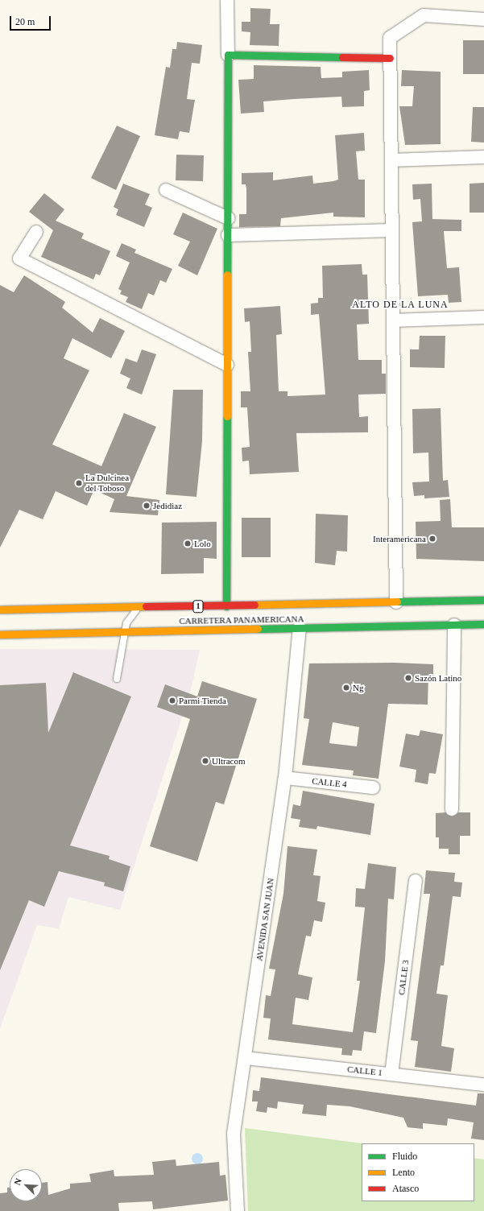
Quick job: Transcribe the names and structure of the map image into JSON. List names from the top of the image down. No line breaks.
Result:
{"streets":{"main road":["1","CARRETERA PANAMERICANA"],"street":["CALLE 4","AVENIDA SAN JUAN","CALLE 3","CALLE 1"]},"crossings":[["CARRETERA PANAMERICANA","AVENIDA SAN JUAN"],["CALLE 4","AVENIDA SAN JUAN"],["AVENIDA SAN JUAN","CALLE 1"],["CALLE 3","CALLE 1"]],"districts":["ALTO DE LA LUNA"],"places":["La Dulcinea del Toboso","Jedidiaz","Interamericana","Lolo","Sazón Latino","Ng","Parmi Tienda","Ultracom"],"legend":["Fluido","Lento","Atasco"],"scale_bar":"20 m","north":"top left"}
